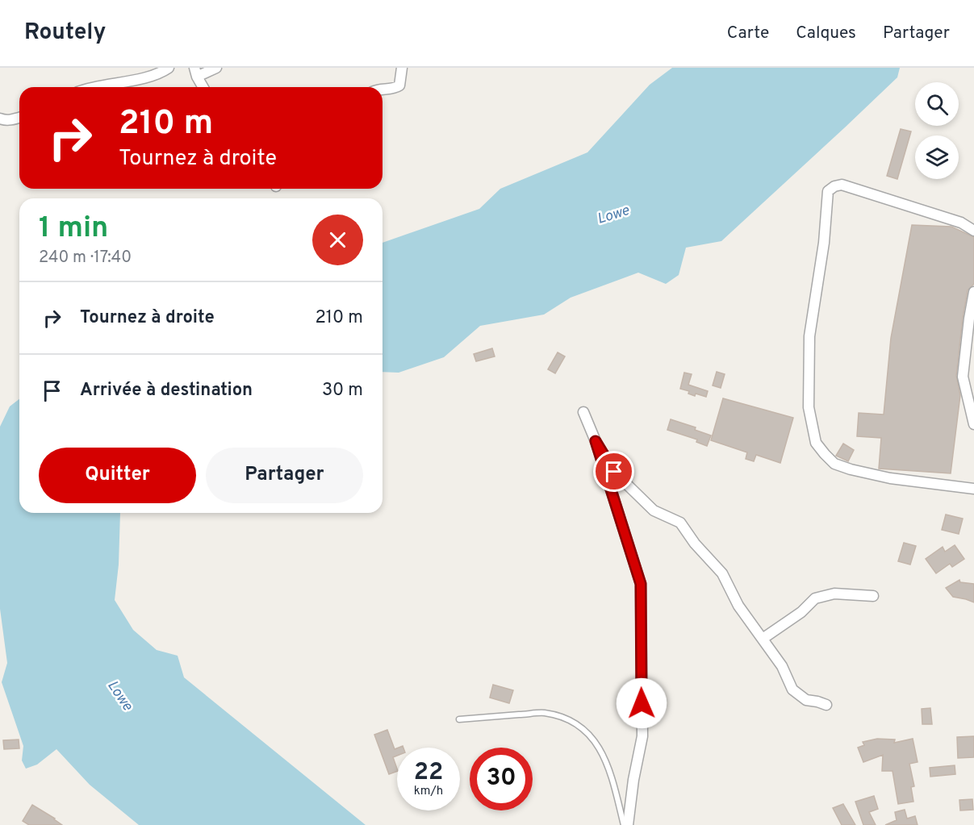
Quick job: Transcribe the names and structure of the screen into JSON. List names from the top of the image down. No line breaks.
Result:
{"water":["Lowe"],"page":{"header":"Routely","nav":["Carte","Calques","Partager"],"turn":["210 m","Tournez à droite"],"heading":["1 min","240 m · 17:40"],"list":[{"name":"Tournez à droite","value":"210 m"},{"name":"Arrivée à destination","value":"30 m"}],"buttons":["Quitter","Partager"],"speed":"22 km/h","limit":"30"}}
